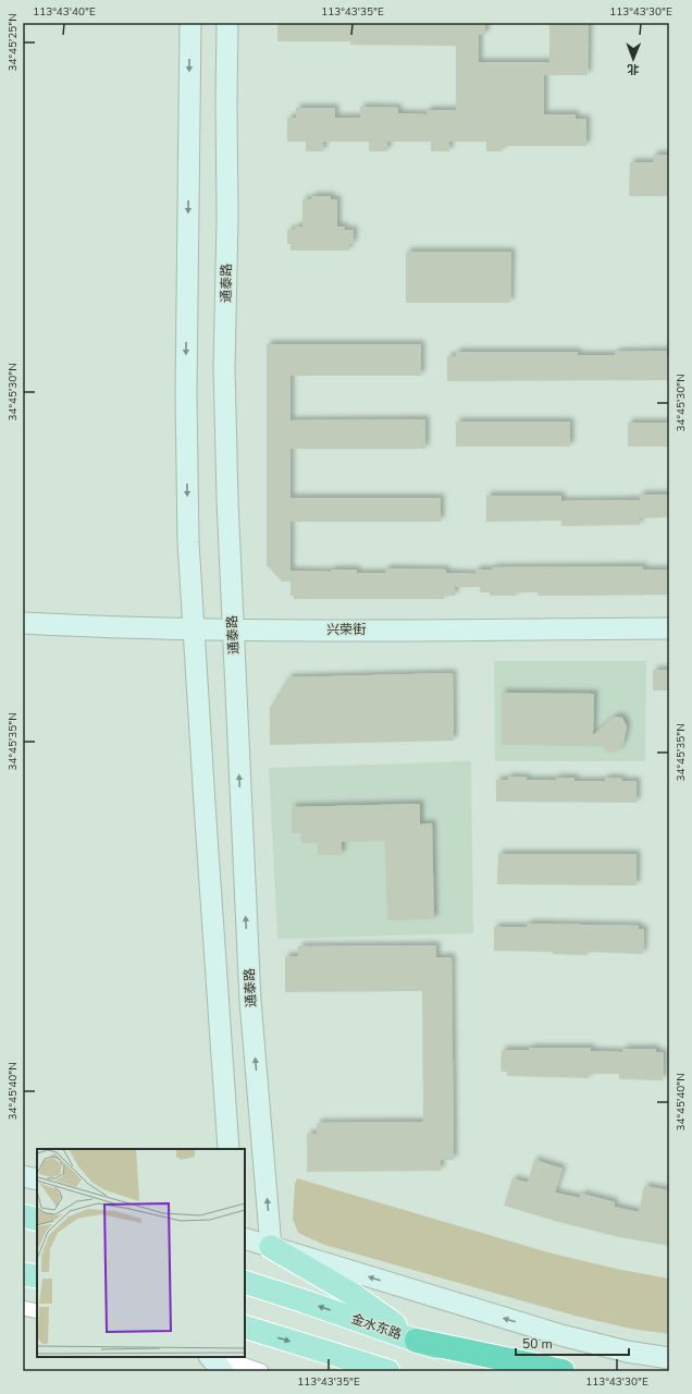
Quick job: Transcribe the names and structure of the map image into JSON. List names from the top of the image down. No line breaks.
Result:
{"streets":{"main road":["金水东路"],"street":["通泰路","兴荣街"]},"crossings":[["通泰路","兴荣街"]],"scale_bar":"50 m","north":"bottom","coordinates":["113°43'40\"E","113°43'35\"E","113°43'30\"E","34°45'25\"N","34°45'30\"N","34°45'35\"N","34°45'40\"N"]}
